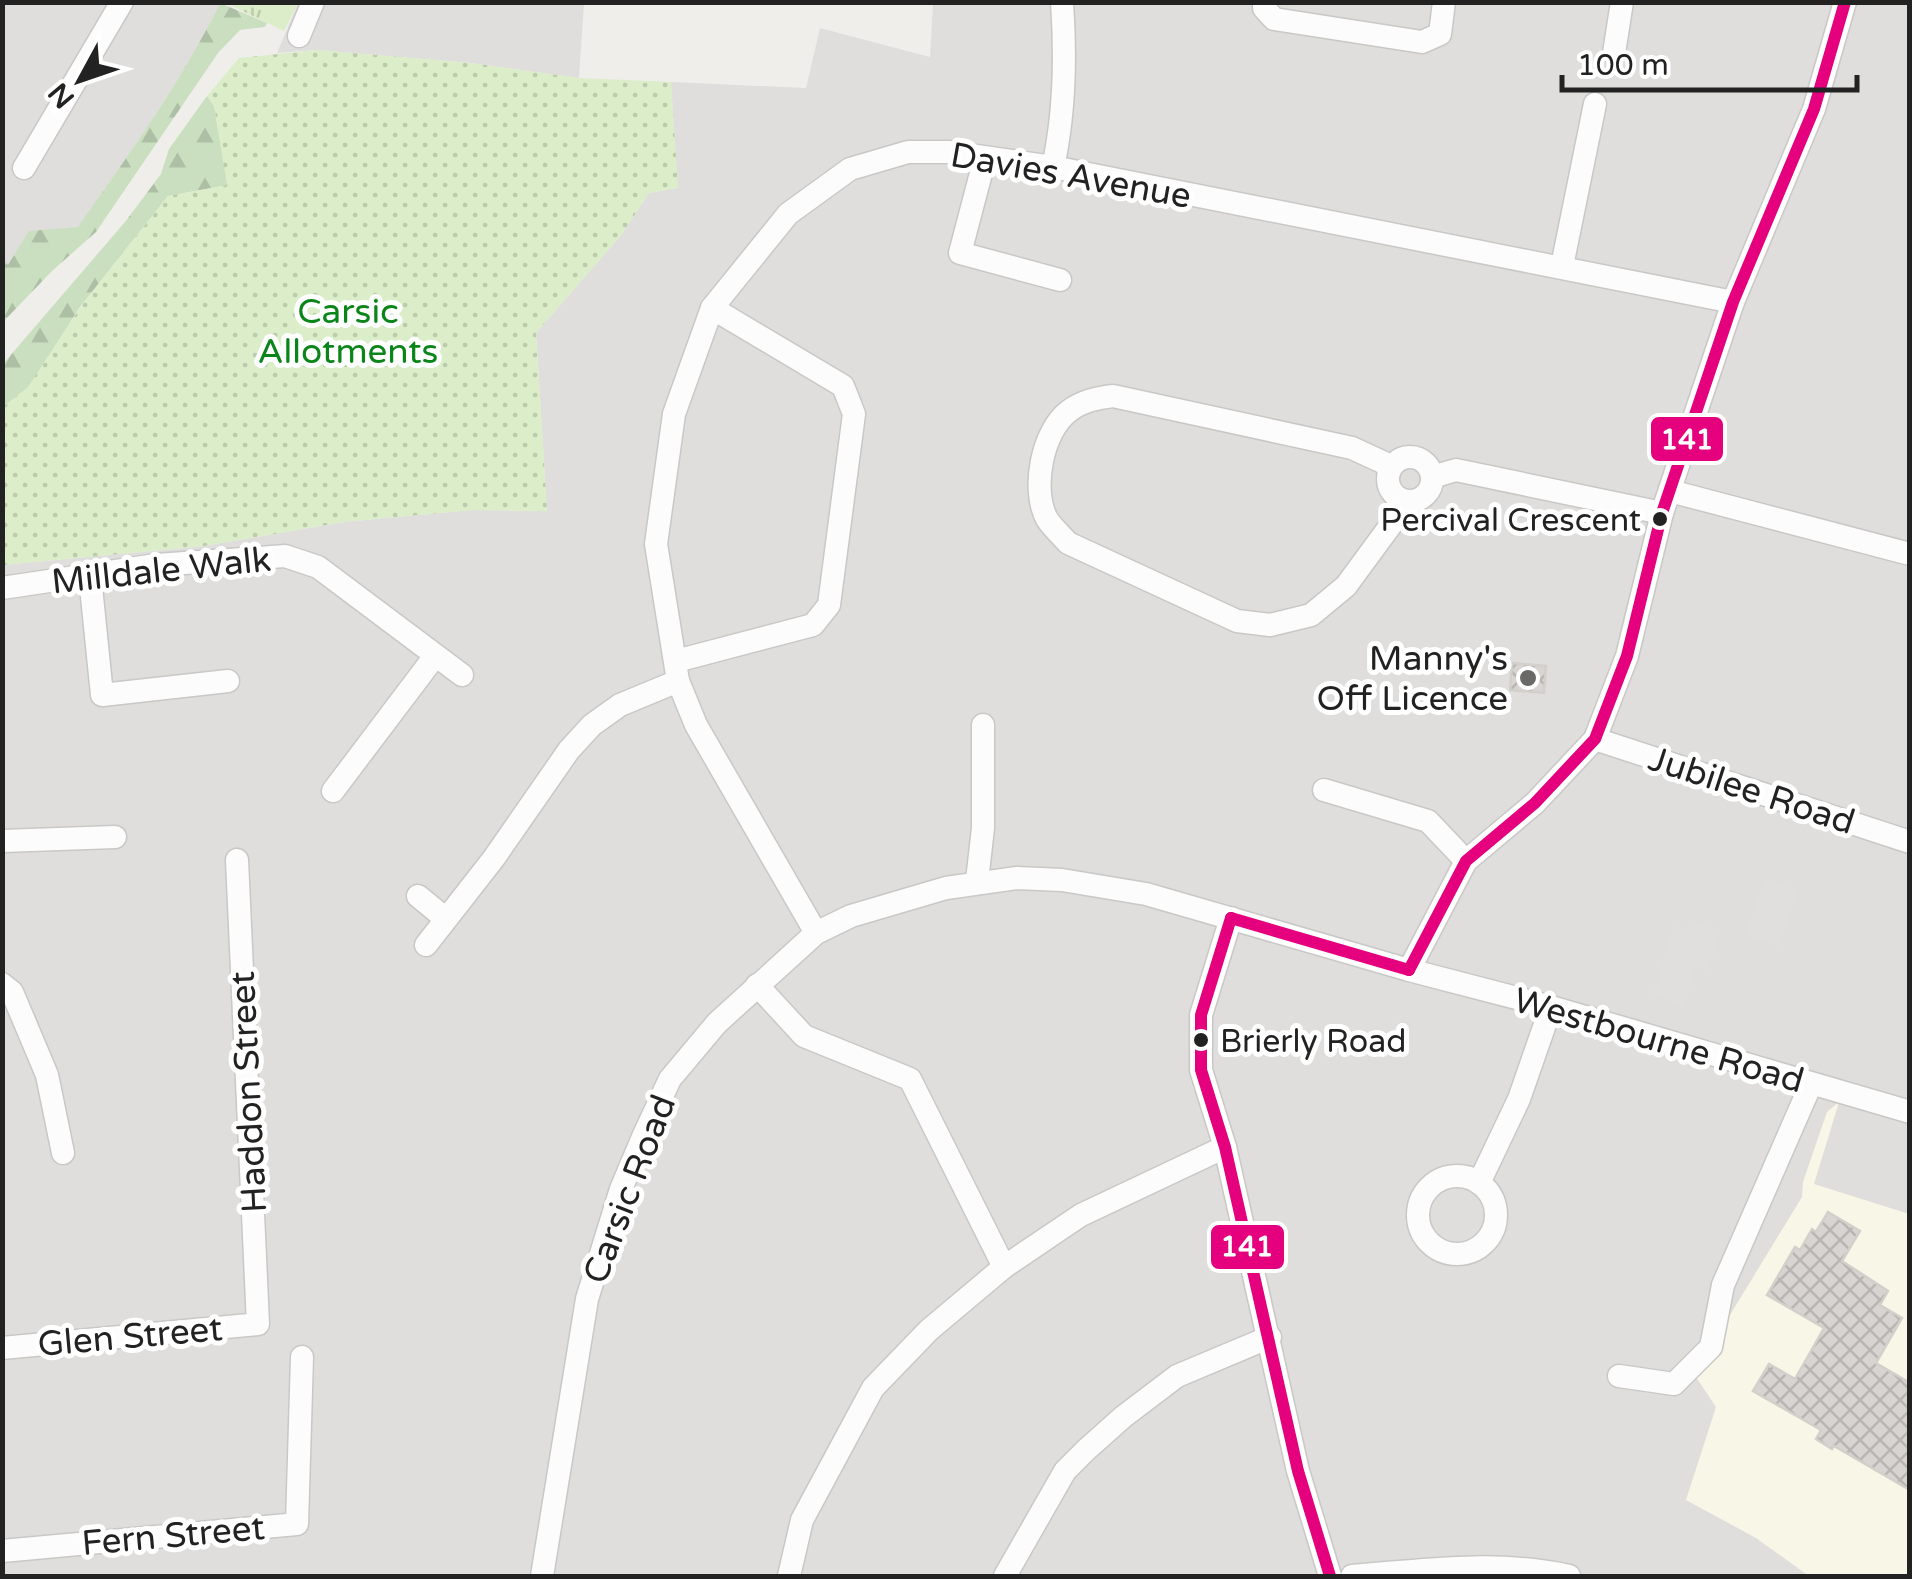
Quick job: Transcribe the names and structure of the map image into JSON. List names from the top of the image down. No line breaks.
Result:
{"streets":{"street":["Davies Avenue","Milldale Walk","Jubilee Road","Westbourne Road","Haddon Street","Carsic Road","Glen Street","Fern Street"]},"crossings":[["Davies Avenue","Carsic Road"],["Westbourne Road","Carsic Road"],["Haddon Street","Glen Street"]],"parks":["Carsic Allotments"],"places":["Percival Crescent","Manny's Off Licence","Brierly Road"],"lines":["transit line 141"],"scale_bar":"100 m","north":"bottom left"}
